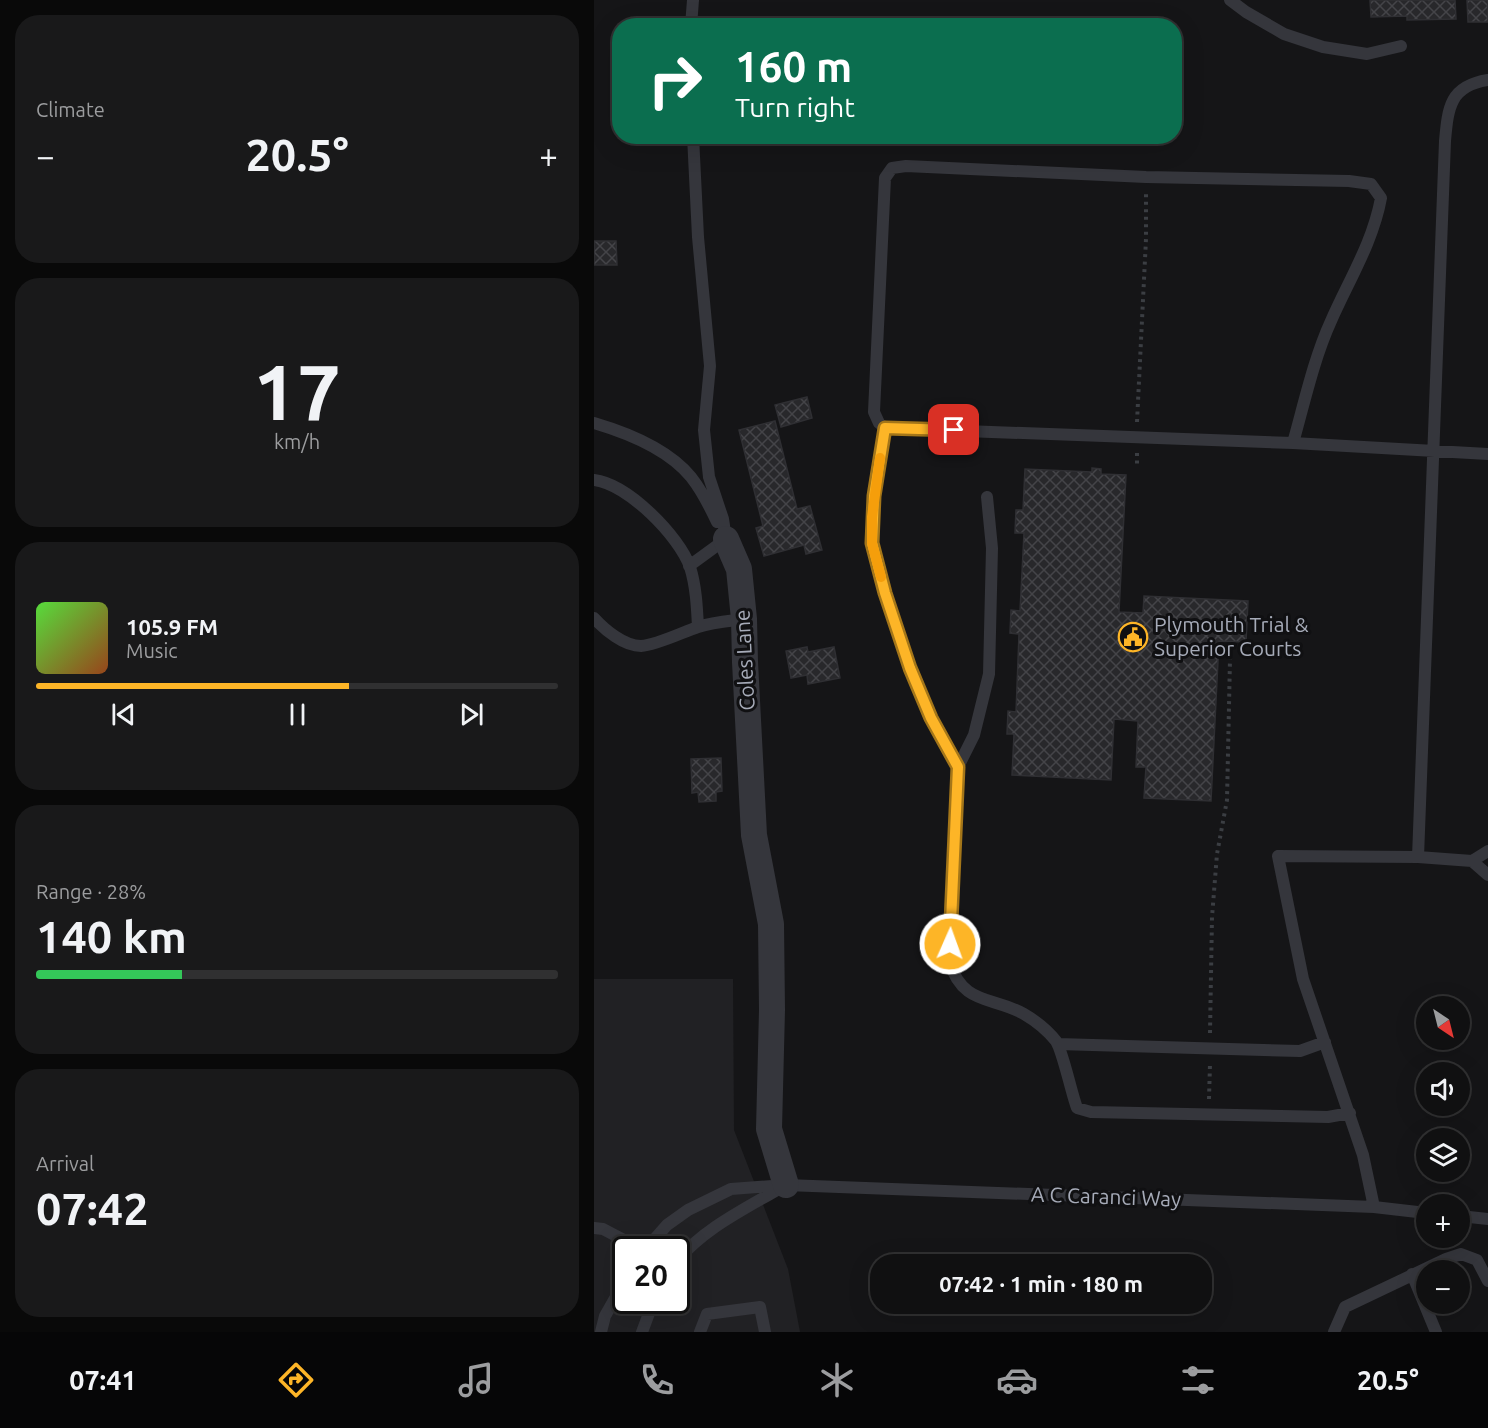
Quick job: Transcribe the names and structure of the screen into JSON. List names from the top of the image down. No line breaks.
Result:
{"streets":{"street":["Coles Lane"],"lane":["A C Caranci Way"]},"crossings":[["Coles Lane","A C Caranci Way"]],"places":{"public building":["Plymouth Trial & Superior Courts"]},"north":"bottom right","page":{"tile":["Climate",["17","km/h"],["Range · 28%","140 km"],["Arrival","07:42"]],"turn":["160 m","Turn right"],"heat":["−","20.5°","+"],"song":["105.9 FM","Music"],"map_buttons":["+","−"],"limit":"20","trip":"07:42 · 1 min · 180 m","tabs":["07:41","20.5°"]}}
